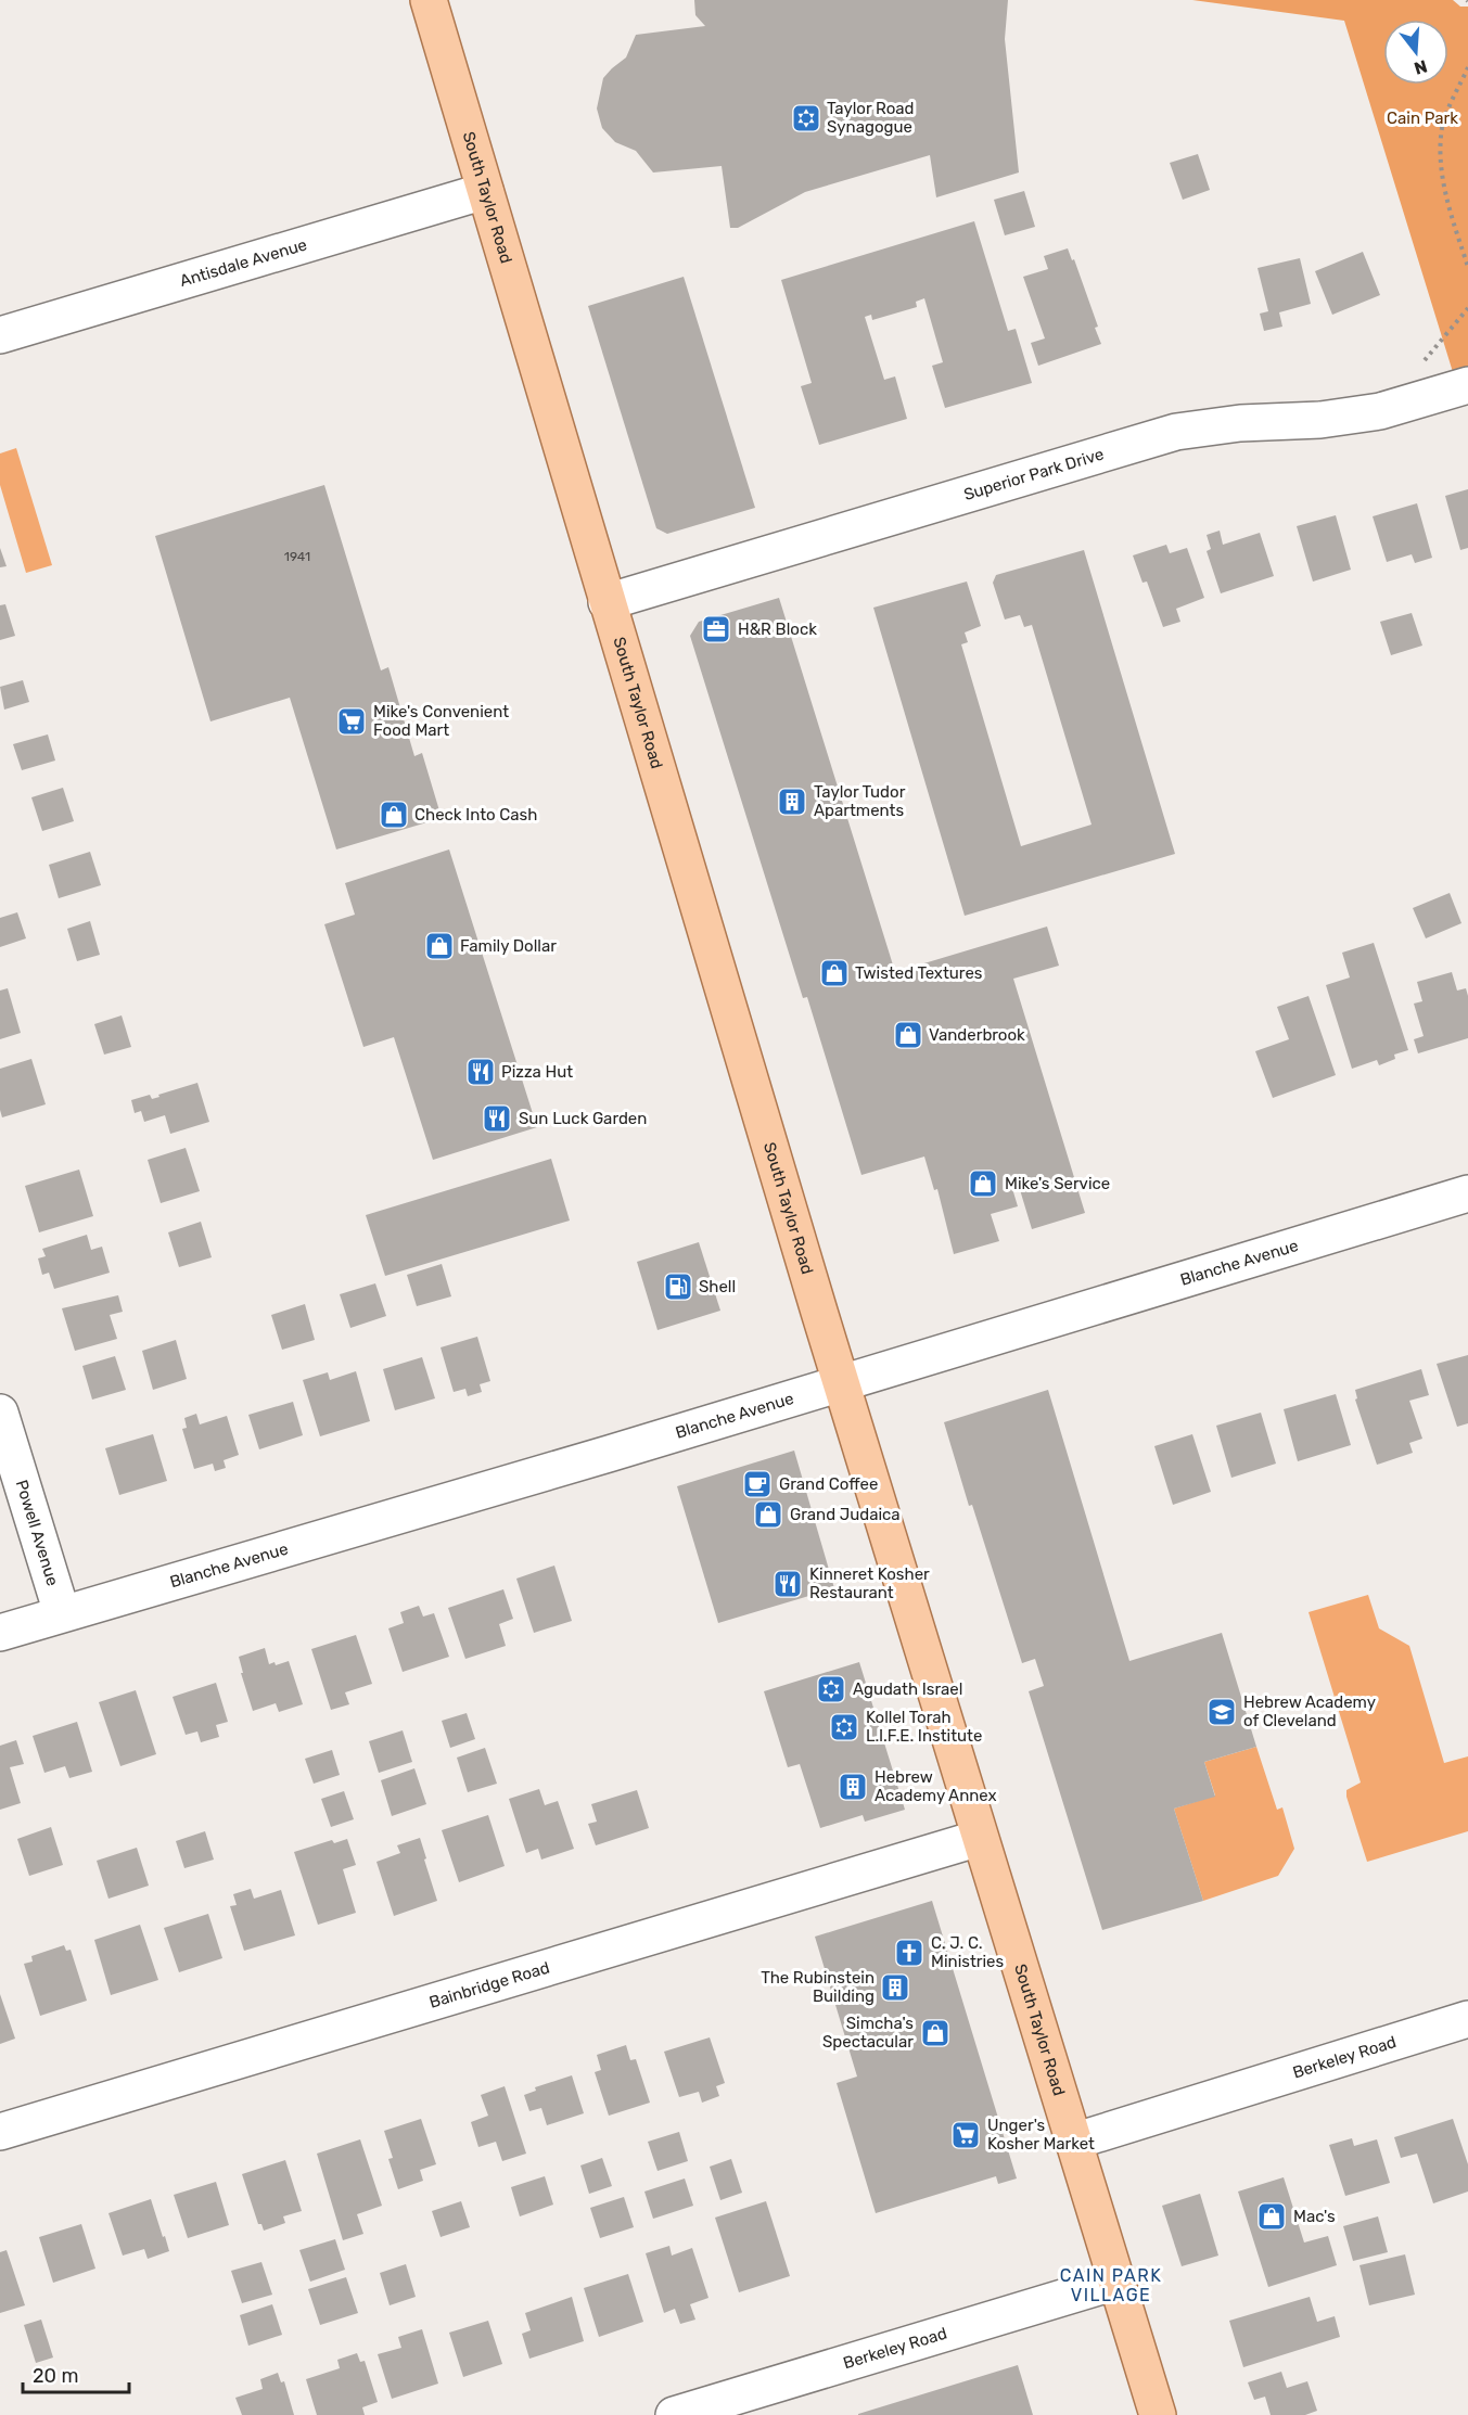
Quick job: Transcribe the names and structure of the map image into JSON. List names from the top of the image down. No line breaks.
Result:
{"streets":{"main road":["South Taylor Road"],"street":["Antisdale Avenue","Superior Park Drive","Blanche Avenue","Powell Avenue","Bainbridge Road","Berkeley Road"]},"crossings":[["South Taylor Road","Antisdale Avenue"],["South Taylor Road","Superior Park Drive"],["South Taylor Road","Blanche Avenue"],["South Taylor Road","Bainbridge Road"],["South Taylor Road","Berkeley Road"],["Blanche Avenue","Powell Avenue"]],"districts":["CAIN PARK VILLAGE"],"parks":["Cain Park"],"places":{"synagogue":["Taylor Road Synagogue","Agudath Israel","Kollel Torah L.I.F.E. Institute"],"office":["H&R Block"],"supermarket":["Mike's Convenient Food Mart","Unger's Kosher Market"],"building":["Taylor Tudor Apartments","Hebrew Academy Annex","The Rubinstein Building"],"shop":["Check Into Cash","Family Dollar","Twisted Textures","Vanderbrook","Mike's Service","Grand Judaica","Simcha's Spectacular","Mac's"],"restaurant":["Pizza Hut","Sun Luck Garden","Kinneret Kosher Restaurant"],"fuel station":["Shell"],"cafe":["Grand Coffee"],"school or university":["Hebrew Academy of Cleveland"],"church":["C. J. C. Ministries"]},"house_numbers":["1941"],"scale_bar":"20 m","north":"bottom"}
